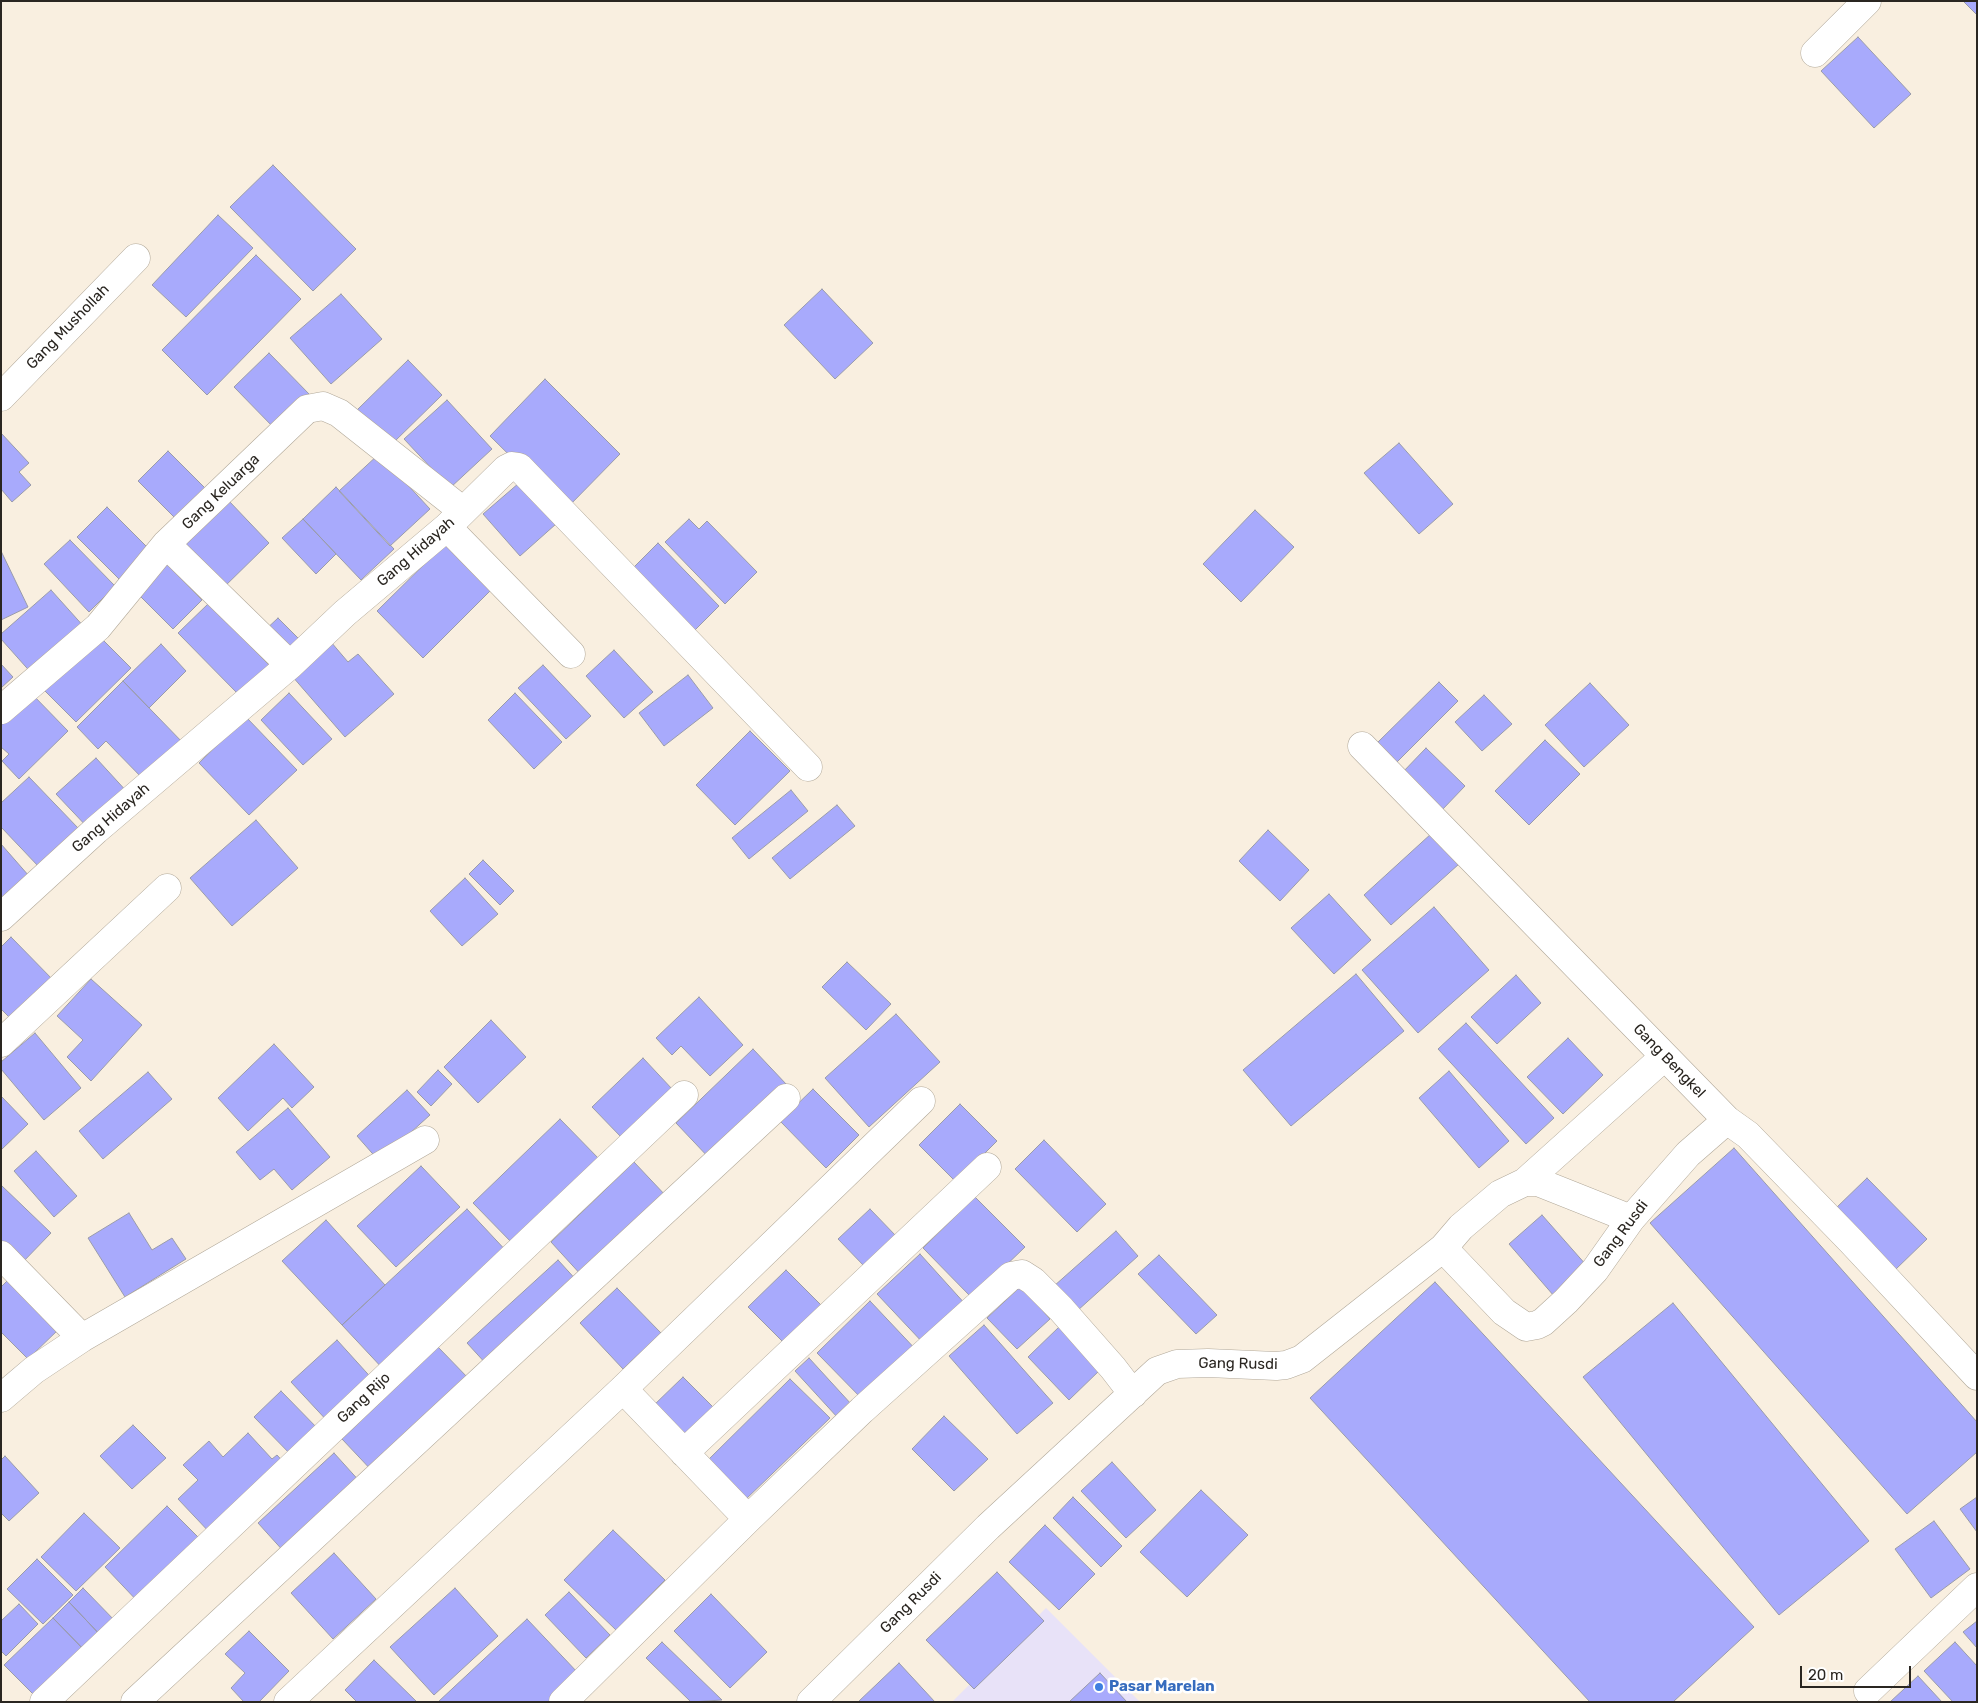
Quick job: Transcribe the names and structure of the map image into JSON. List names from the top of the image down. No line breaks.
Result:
{"streets":{"street":["Gang Mushollah","Gang Keluarga","Gang Hidayah","Gang Bengkel","Gang Rusdi","Gang Rijo"]},"crossings":[["Gang Keluarga","Gang Hidayah"],["Gang Bengkel","Gang Rusdi"]],"places":["Pasar Marelan"],"scale_bar":"20 m"}
